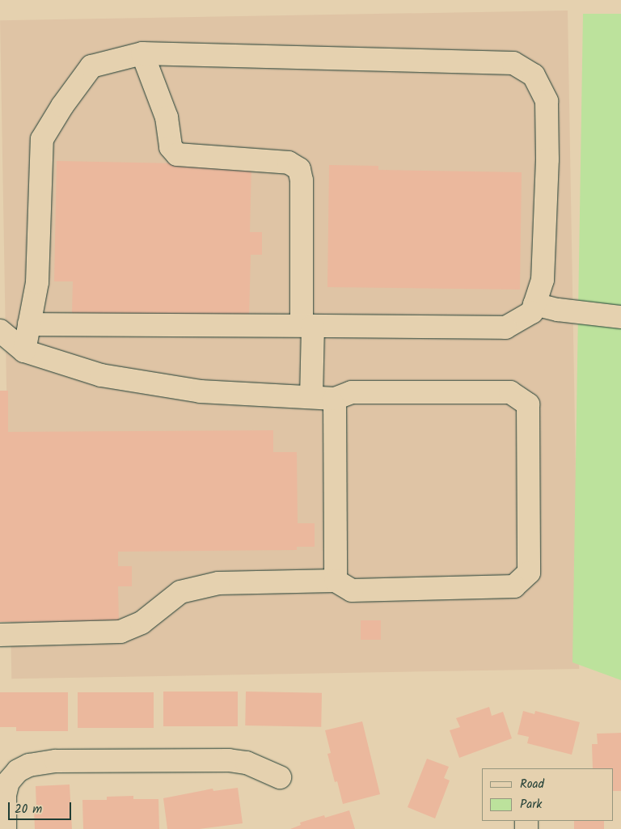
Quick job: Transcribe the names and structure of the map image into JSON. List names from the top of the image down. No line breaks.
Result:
{"legend":["Road","Park"],"scale_bar":"20 m"}
